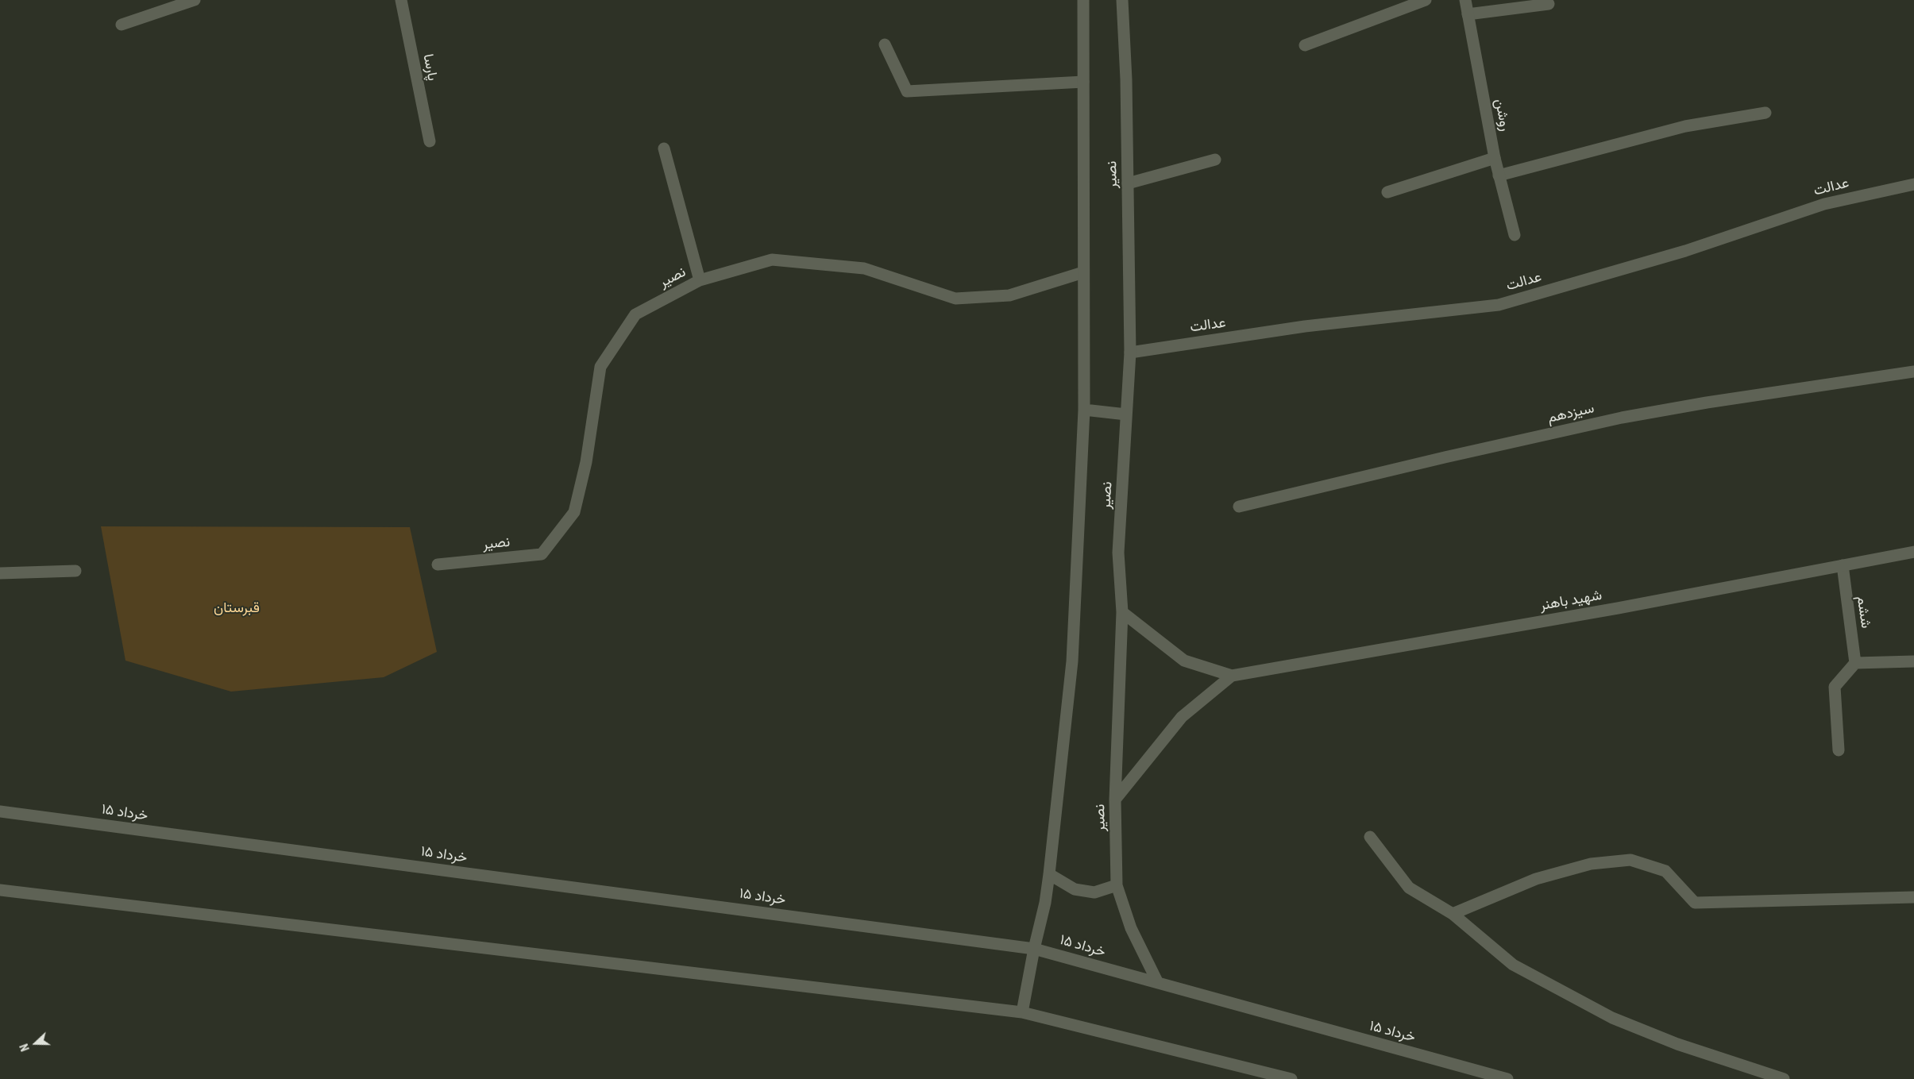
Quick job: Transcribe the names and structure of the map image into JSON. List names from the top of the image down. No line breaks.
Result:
{"streets":{"street":["پارسا","روشن","نصیر","عدالت","سیزدهم","شهید باهنر","ششم","۱۵ خرداد"]},"crossings":[["نصیر","عدالت"],["نصیر","۱۵ خرداد"],["شهید باهنر","ششم"]],"parks":["قبرستان"],"north":"left"}
